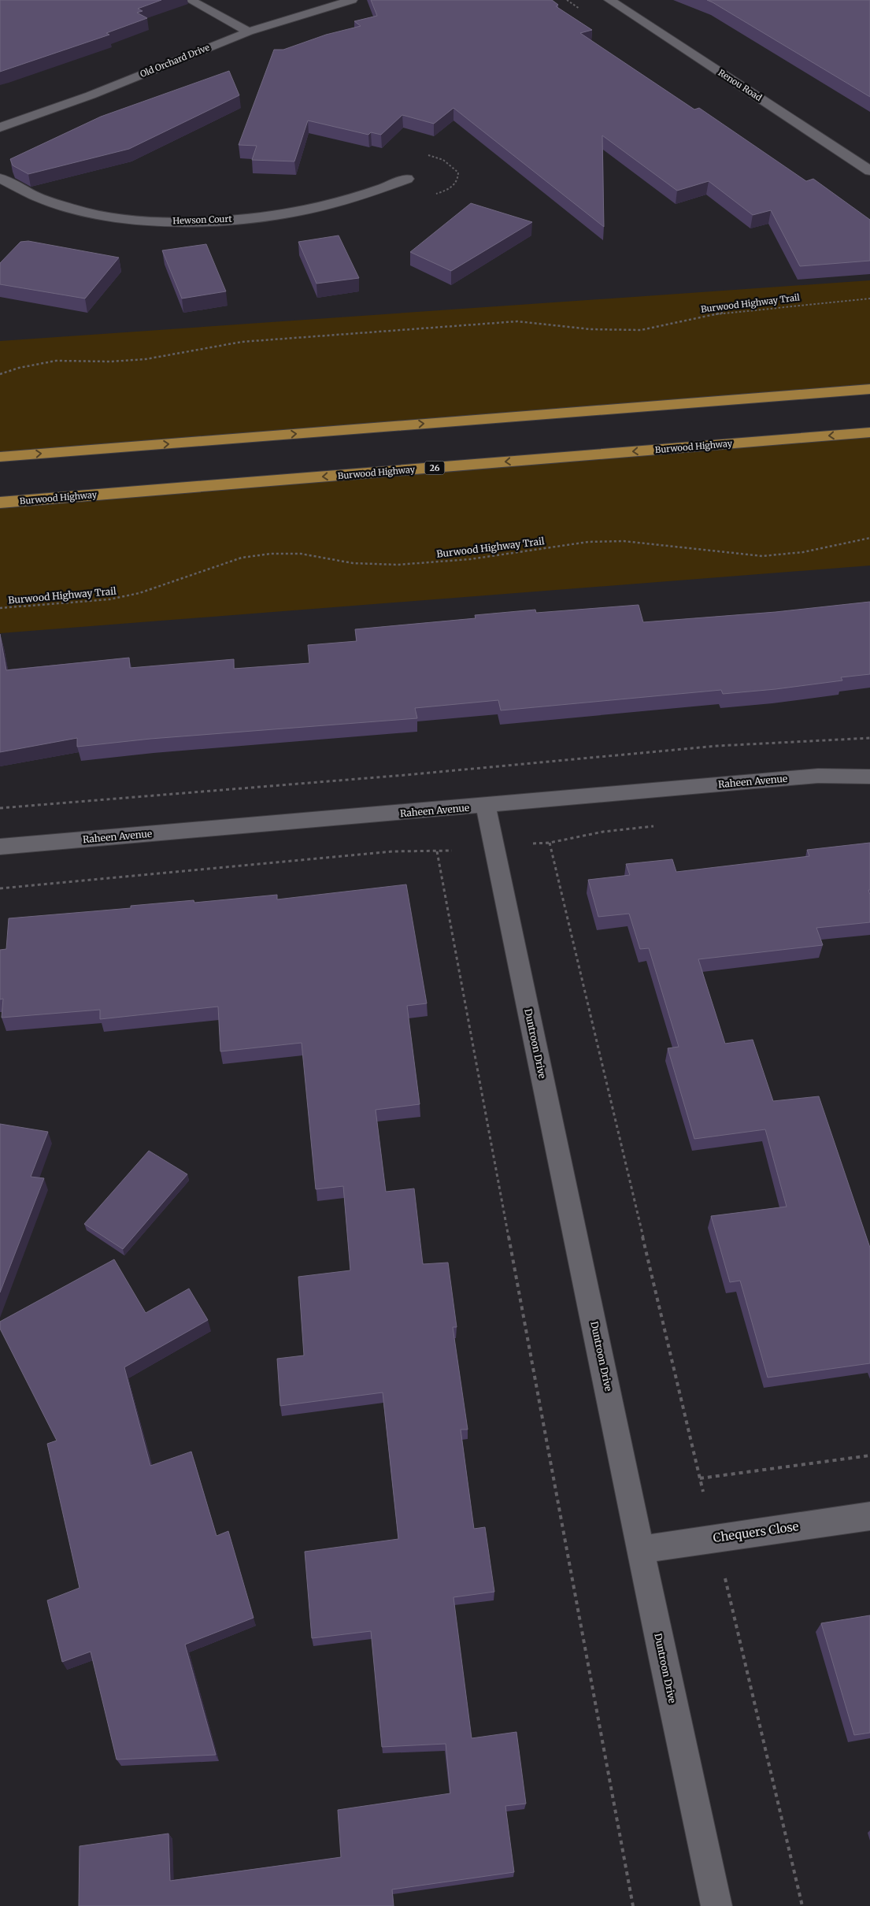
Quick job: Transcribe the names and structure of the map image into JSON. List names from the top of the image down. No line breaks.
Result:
{"streets":{"highway":["Burwood Highway","26"],"street":["Old Orchard Drive","Renou Road","Hewson Court","Raheen Avenue","Duntroon Drive","Chequers Close"],"path":["Burwood Highway Trail"]},"crossings":[["Raheen Avenue","Duntroon Drive"],["Duntroon Drive","Chequers Close"]]}
